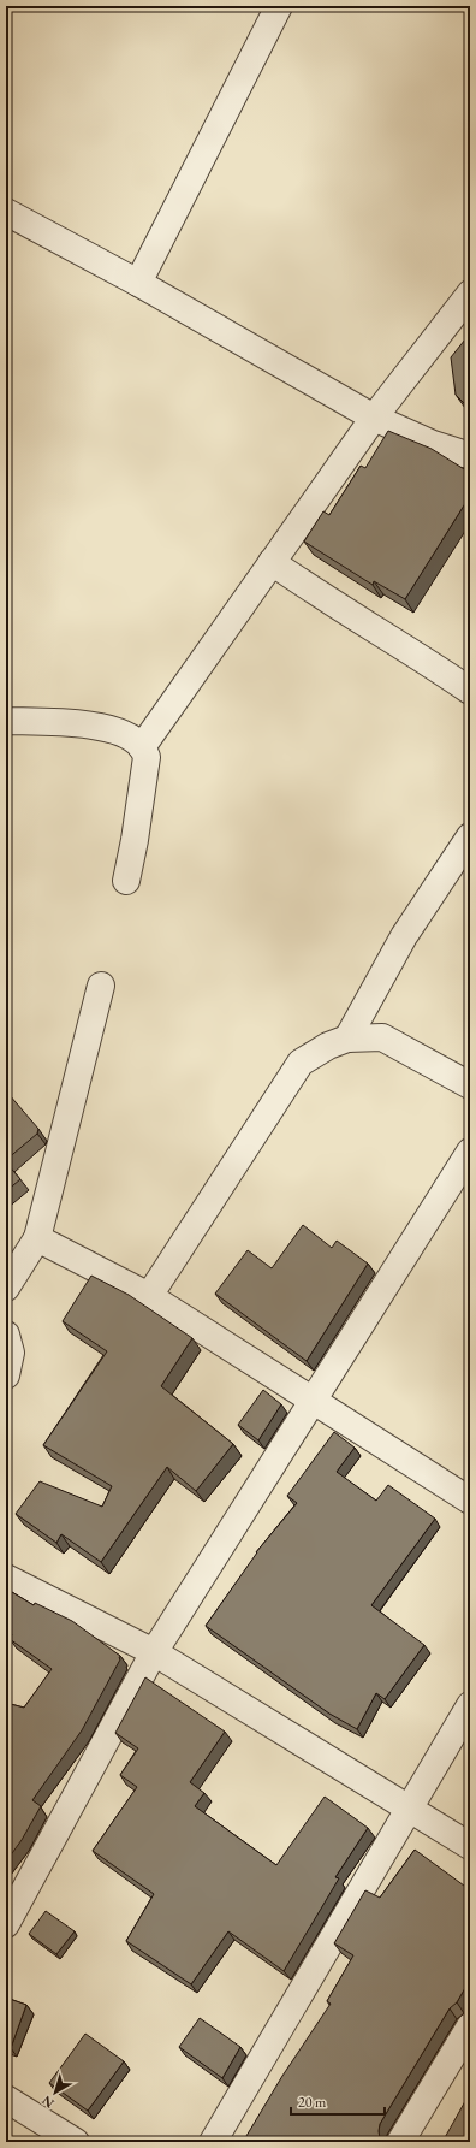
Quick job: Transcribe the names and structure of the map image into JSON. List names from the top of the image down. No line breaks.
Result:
{"scale_bar":"20 m","north":"bottom left"}
